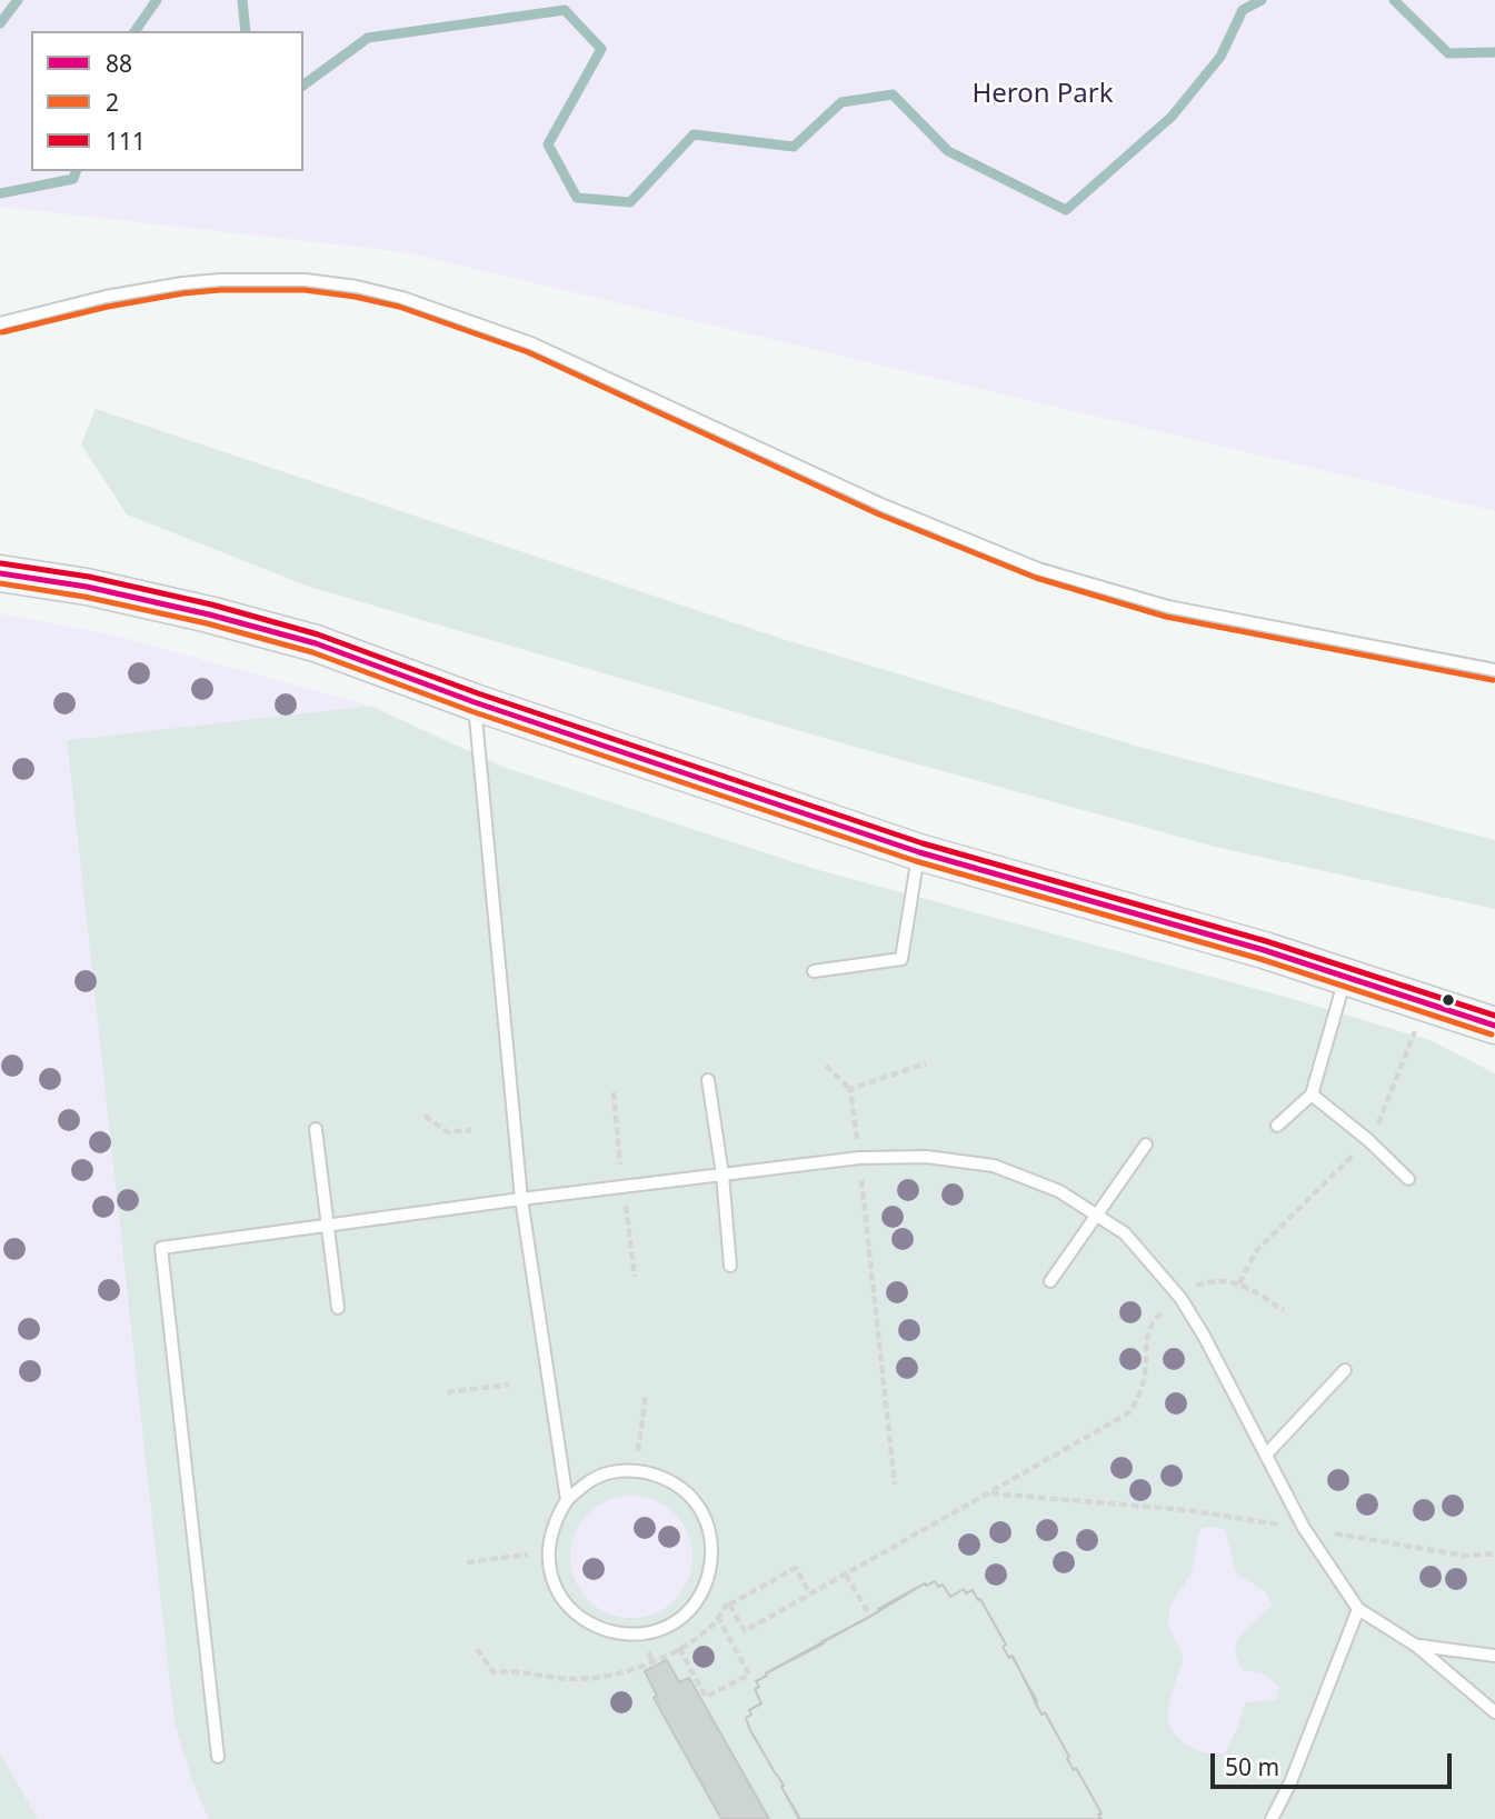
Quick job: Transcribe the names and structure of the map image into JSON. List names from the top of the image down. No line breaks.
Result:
{"parks":["Heron Park"],"lines":["transit line 2","transit line 111","transit line 88"],"legend":["88","2","111"],"scale_bar":"50 m"}
